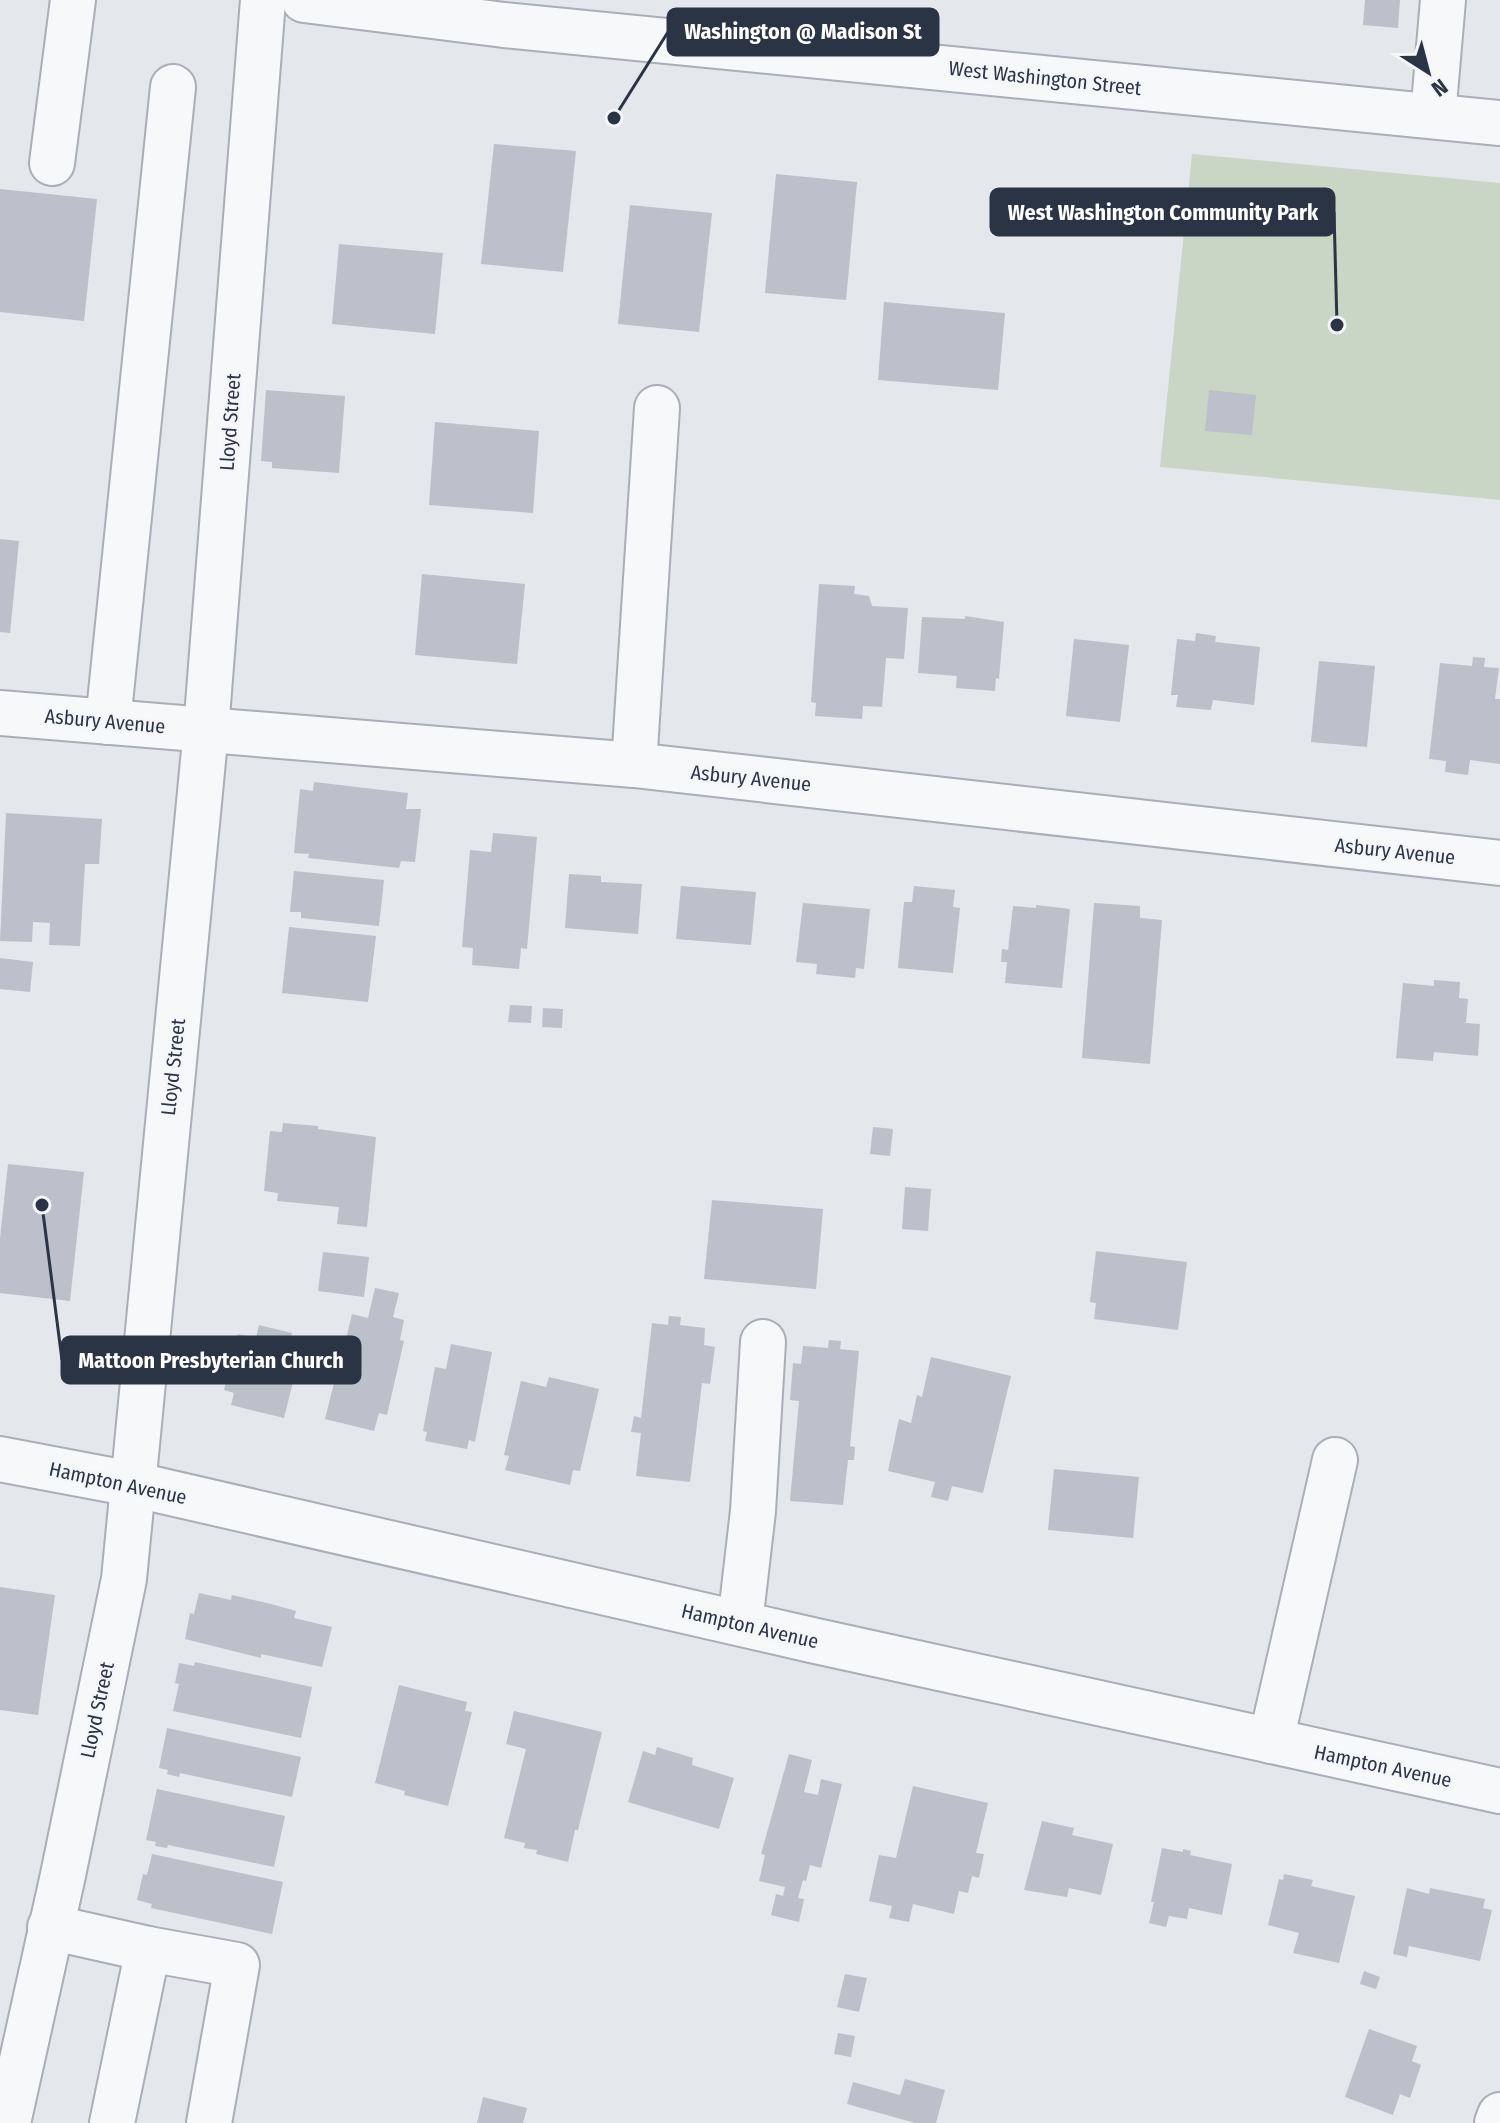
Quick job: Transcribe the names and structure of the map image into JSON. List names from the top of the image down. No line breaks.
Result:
{"streets":{"street":["West Washington Street","Lloyd Street","Asbury Avenue","Hampton Avenue"]},"crossings":[["Lloyd Street","Asbury Avenue"],["Lloyd Street","Hampton Avenue"]],"places":["Washington @ Madison St","West Washington Community Park","Mattoon Presbyterian Church"],"north":"bottom right"}
